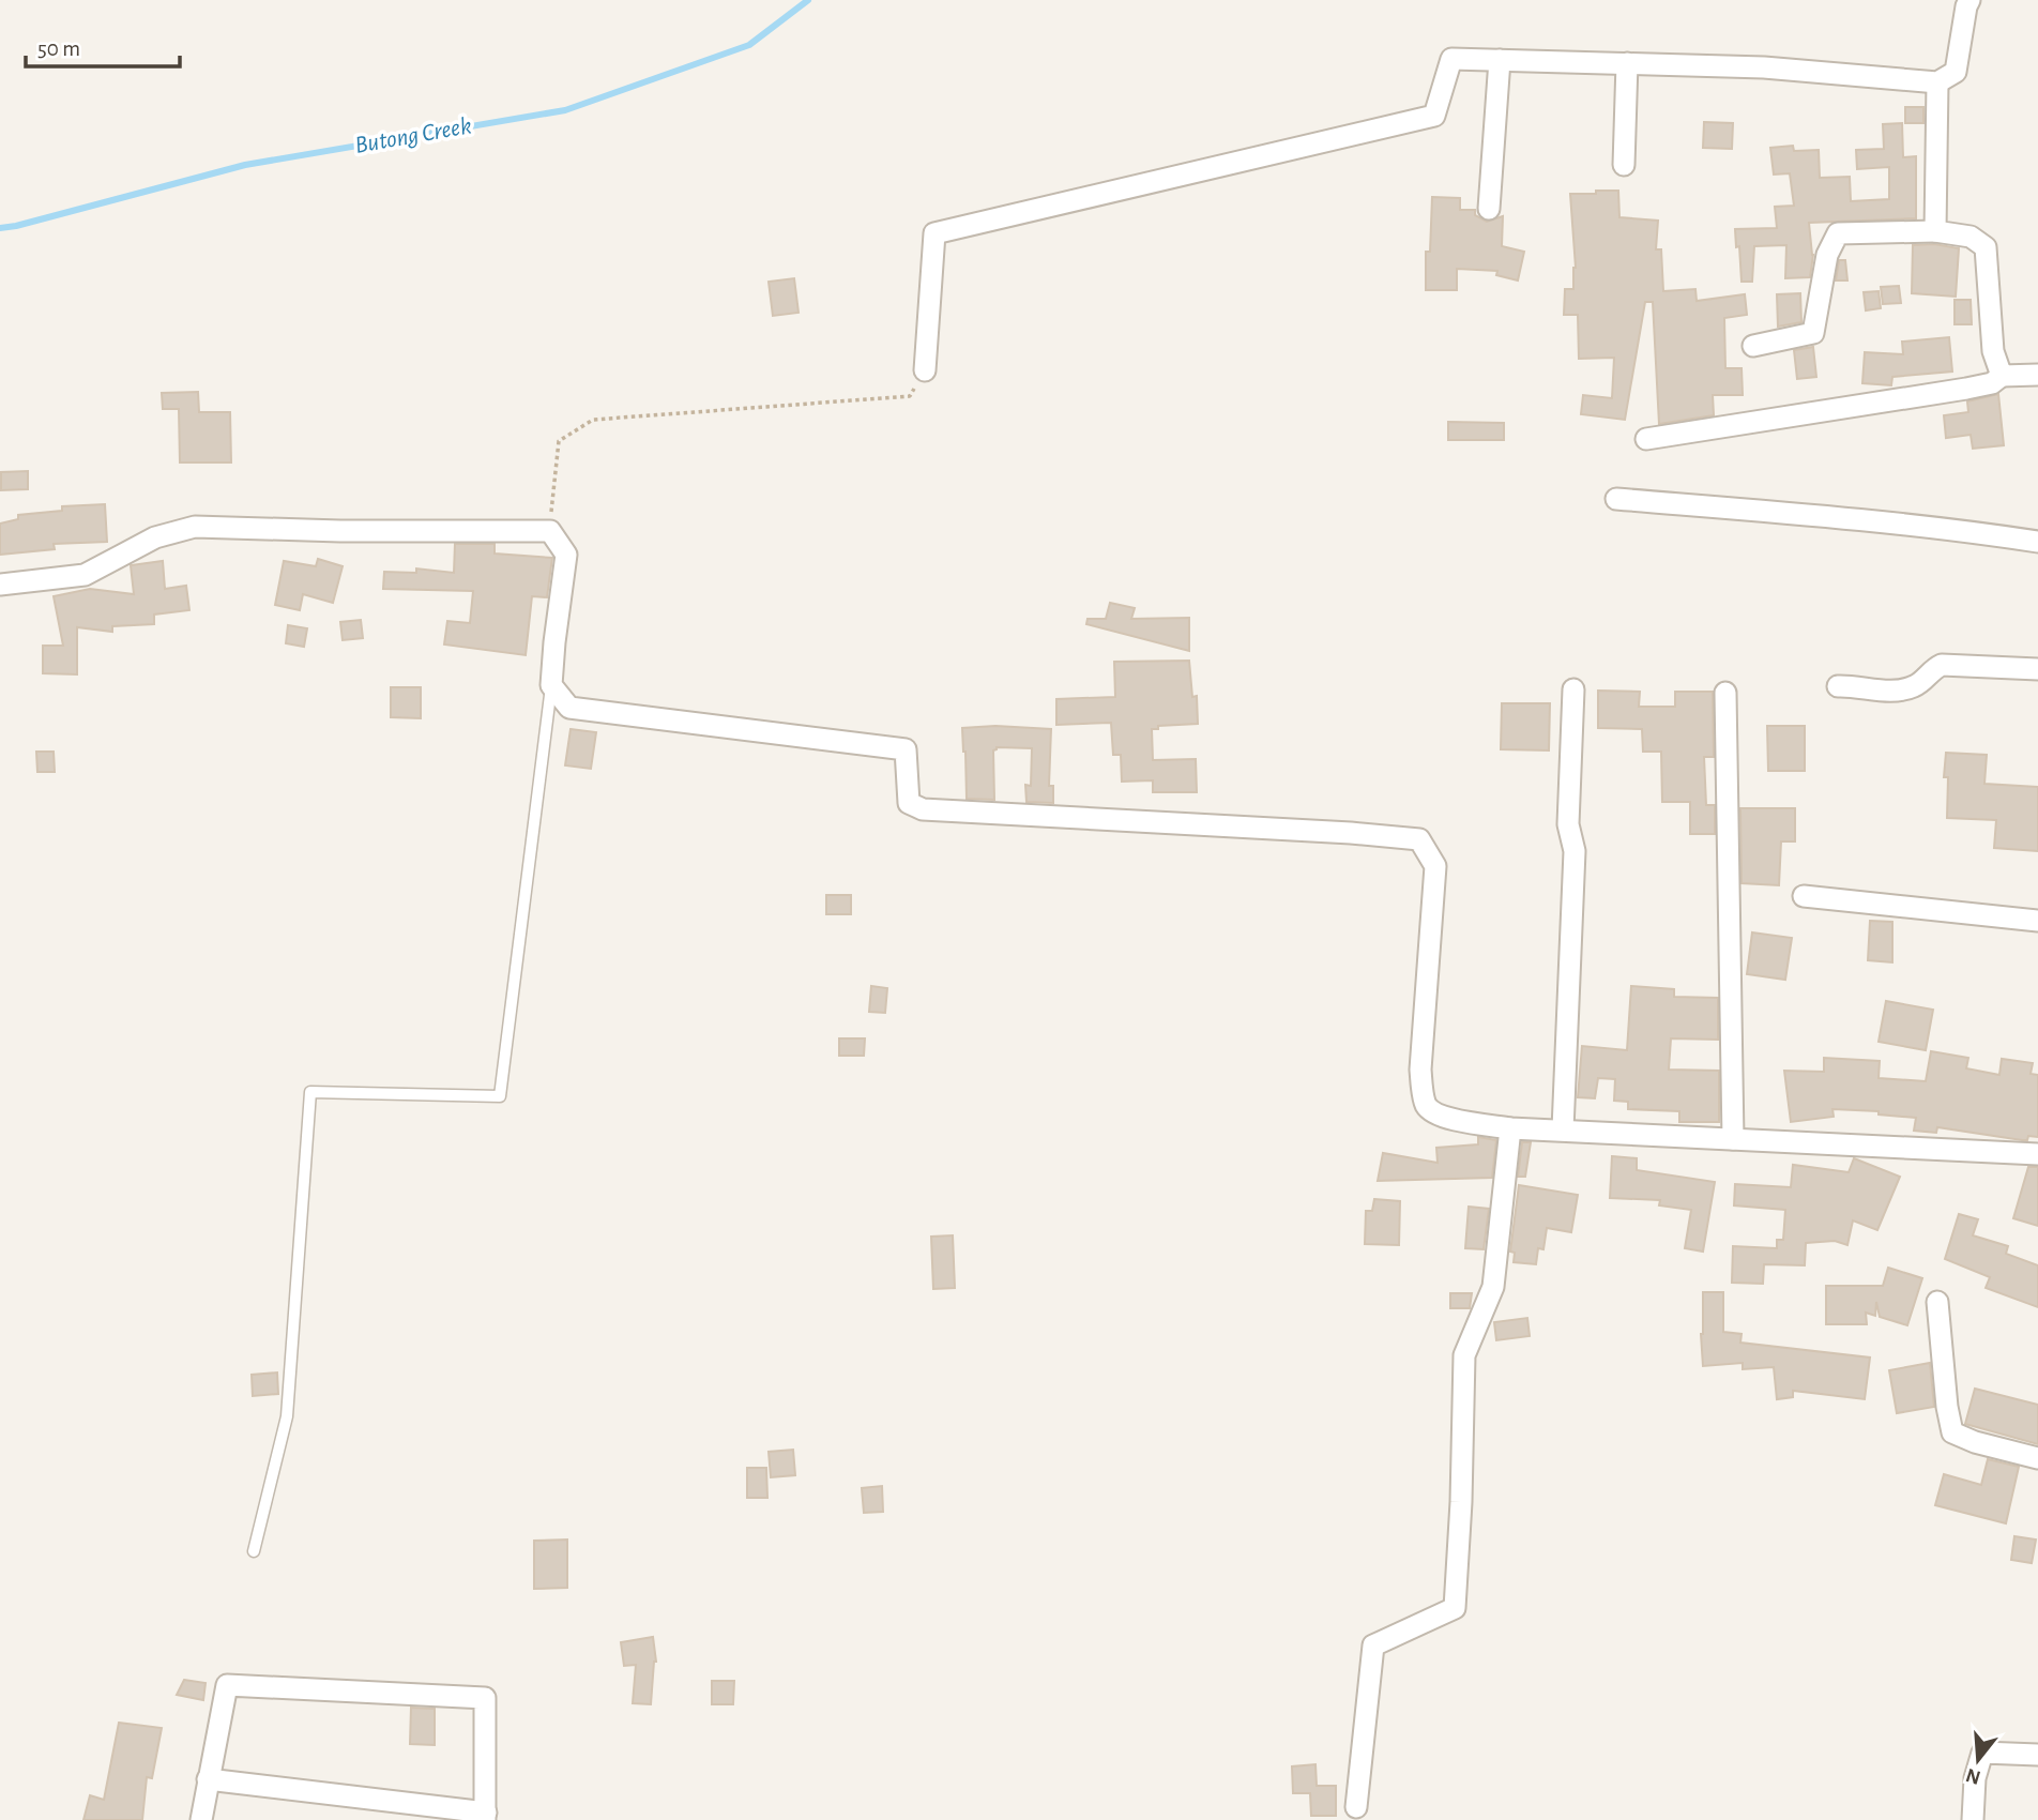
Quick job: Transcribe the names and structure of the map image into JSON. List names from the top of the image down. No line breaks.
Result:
{"water":["Butong Creek"],"scale_bar":"50 m","north":"bottom"}
